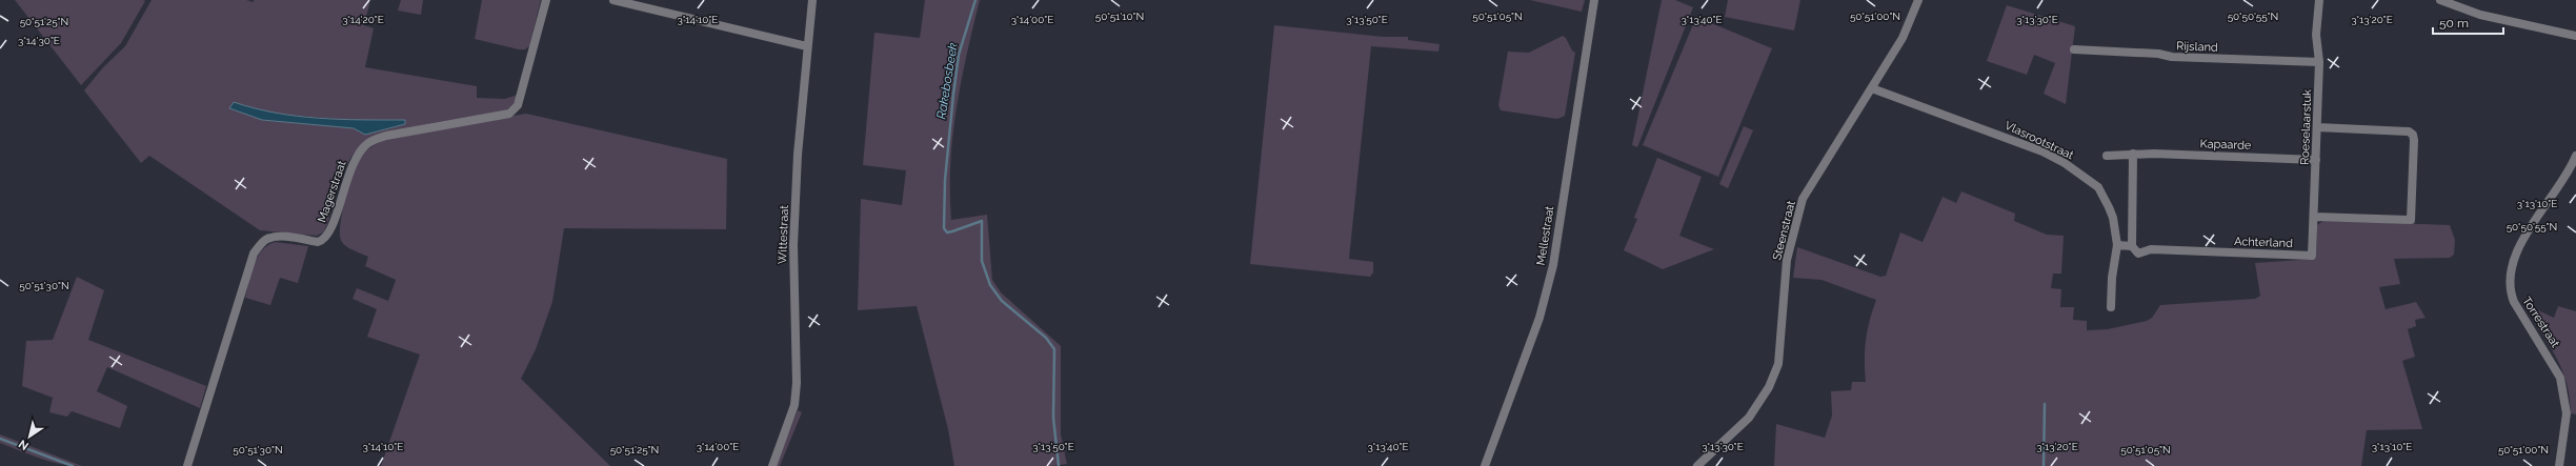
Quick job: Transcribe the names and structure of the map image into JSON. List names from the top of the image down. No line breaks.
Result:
{"streets":{"street":["Rijsland","Roeselaarstuk","Vlasrootstraat","Kapaarde","Magerstraat","Steenstraat","Wittestraat","Mellestraat","Achterland","Torrestraat"]},"crossings":[["Rijsland","Roeselaarstuk"],["Roeselaarstuk","Kapaarde"],["Roeselaarstuk","Achterland"],["Vlasrootstraat","Steenstraat"],["Vlasrootstraat","Achterland"]],"water":["Rakebosbeek"],"scale_bar":"50 m","north":"bottom left","coordinates":["50°51'10\"N","50°51'00\"N","50°50'55\"N","50°51'05\"N","3°14'20\"E","3°14'10\"E","3°14'00\"E","3°13'50\"E","3°13'40\"E","3°13'30\"E","3°13'20\"E","50°51'25\"N","3°14'30\"E","3°13'10\"E","50°51'30\"N"]}
